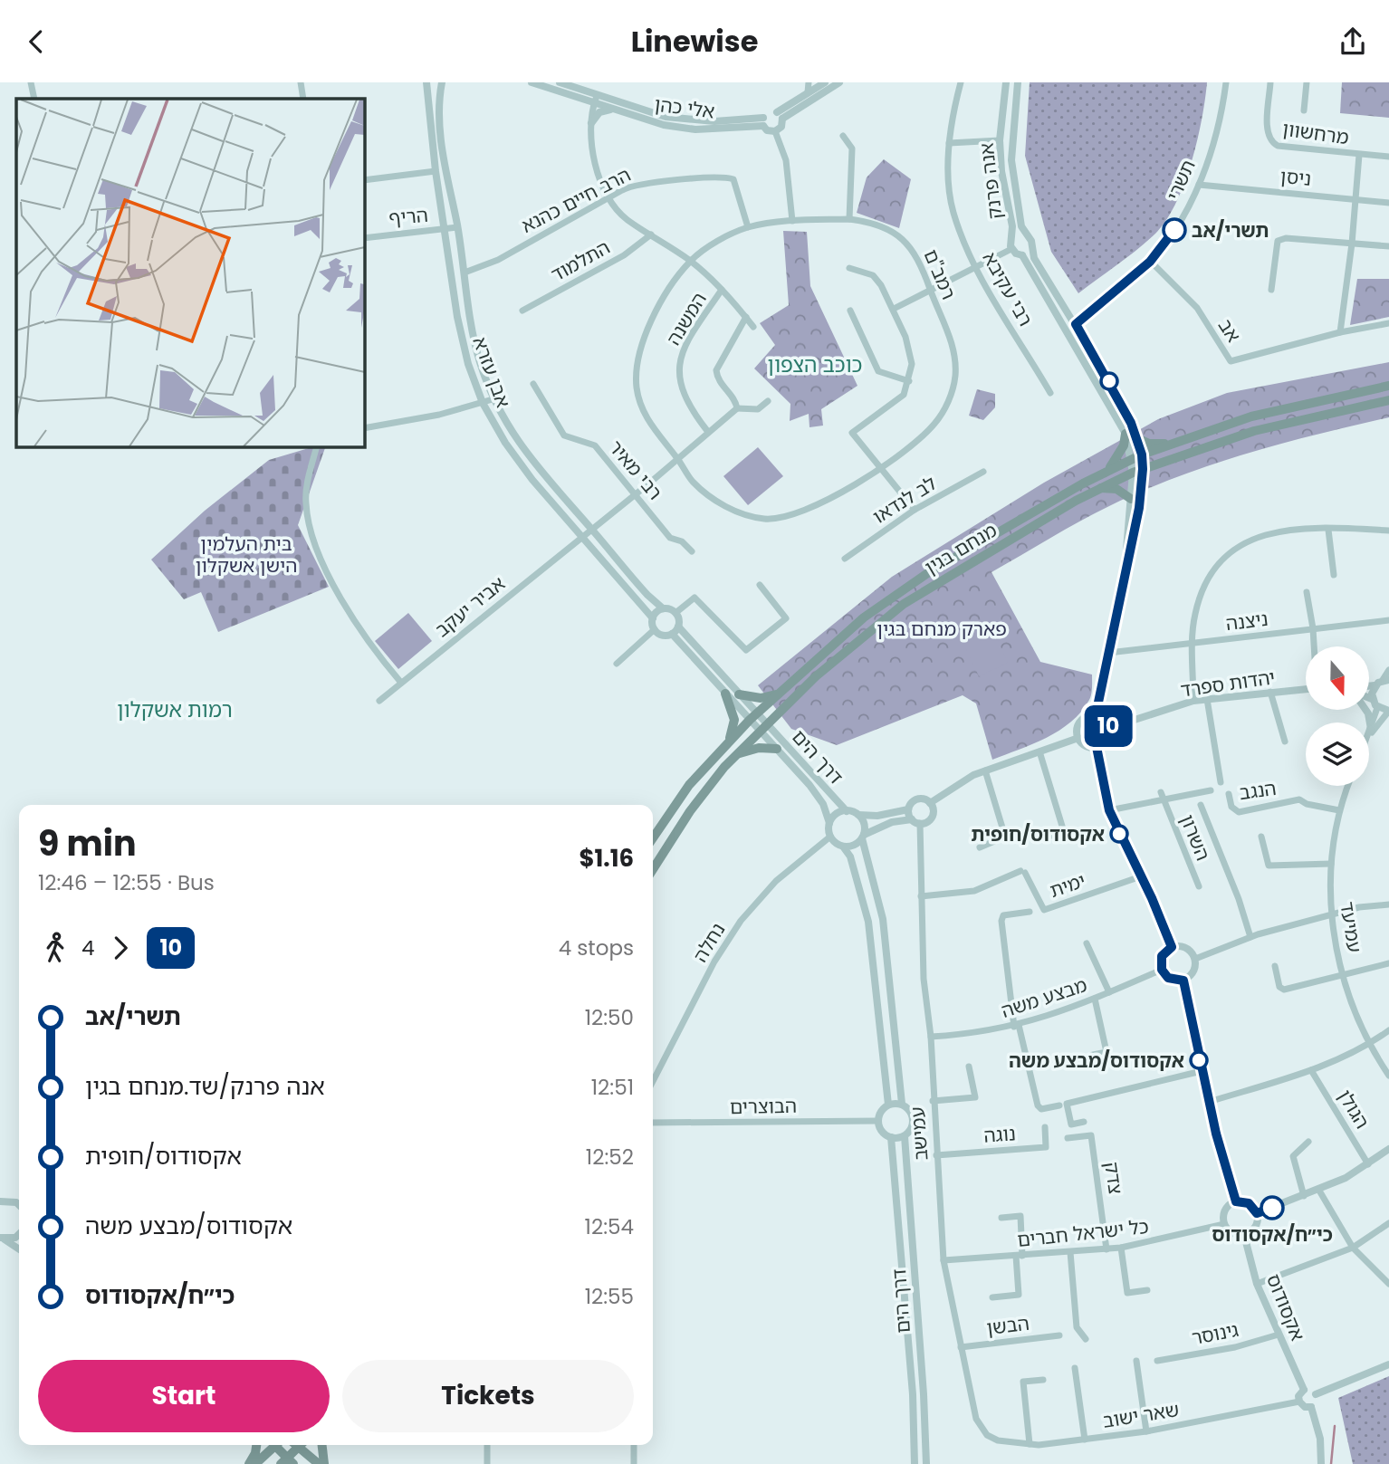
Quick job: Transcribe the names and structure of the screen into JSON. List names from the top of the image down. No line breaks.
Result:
{"streets":{"main road":["מנחם בגין"],"street":["אלי כהן","מרחשוון","ניסן","תשרי","אנה פרנק","הרב חיים כהנא","הריף","התלמוד","רמב\"ם","רבי עקיבא","המשנה","אב","אבן עזרא","רבי מאיר","לב לנדאו","אביר יעקב","ניצנה","יהדות ספרד","דרך הים","הנגב","השרון","ימית","עמיעד","נחלה","מבצע משה","הבוצרים","הגולן","עמישב","נוגה","צדק","כל ישראל חברים","אקסודוס","הבשן","גינוסר","שאר ישוב"]},"crossings":[["ניסן","תשרי"],["תשרי","אב"],["הרב חיים כהנא","רמב\"ם"],["הרב חיים כהנא","אבן עזרא"],["הריף","אבן עזרא"],["רמב\"ם","אביר יעקב"],["המשנה","אביר יעקב"],["אבן עזרא","אביר יעקב"],["רבי מאיר","אביר יעקב"],["מנחם בגין","דרך הים"],["יהדות ספרד","הנגב"],["דרך הים","נחלה"],["דרך הים","הבוצרים"],["הנגב","עמיעד"],["ימית","מבצע משה"],["ימית","עמישב"],["ימית","נוגה"],["מבצע משה","עמישב"],["מבצע משה","נוגה"],["עמישב","נוגה"],["עמישב","כל ישראל חברים"],["עמישב","הבשן"],["עמישב","שאר ישוב"],["צדק","כל ישראל חברים"],["כל ישראל חברים","אקסודוס"],["אקסודוס","גינוסר"],["אקסודוס","שאר ישוב"]],"districts":["כוכב הצפון","רמות אשקלון"],"parks":["בית העלמין הישן אשקלון","פארק מנחם בגין"],"places":["תשרי/אב","אקסודוס/חופית","אקסודוס/מבצע משה","כי״ח/אקסודוס"],"lines":["bus line 10"],"north":"bottom","page":{"header":"Linewise","on_map":"10","heading":["9 min","12:46 – 12:55 · Bus","$1.16"],"legs":["4","10","4 stops"],"list":[{"name":"תשרי/אב","value":"12:50"},{"name":"אנה פרנק/שד.מנחם בגין","value":"12:51"},{"name":"אקסודוס/חופית","value":"12:52"},{"name":"אקסודוס/מבצע משה","value":"12:54"},{"name":"כי״ח/אקסודוס","value":"12:55"}],"buttons":["Start","Tickets"]}}
